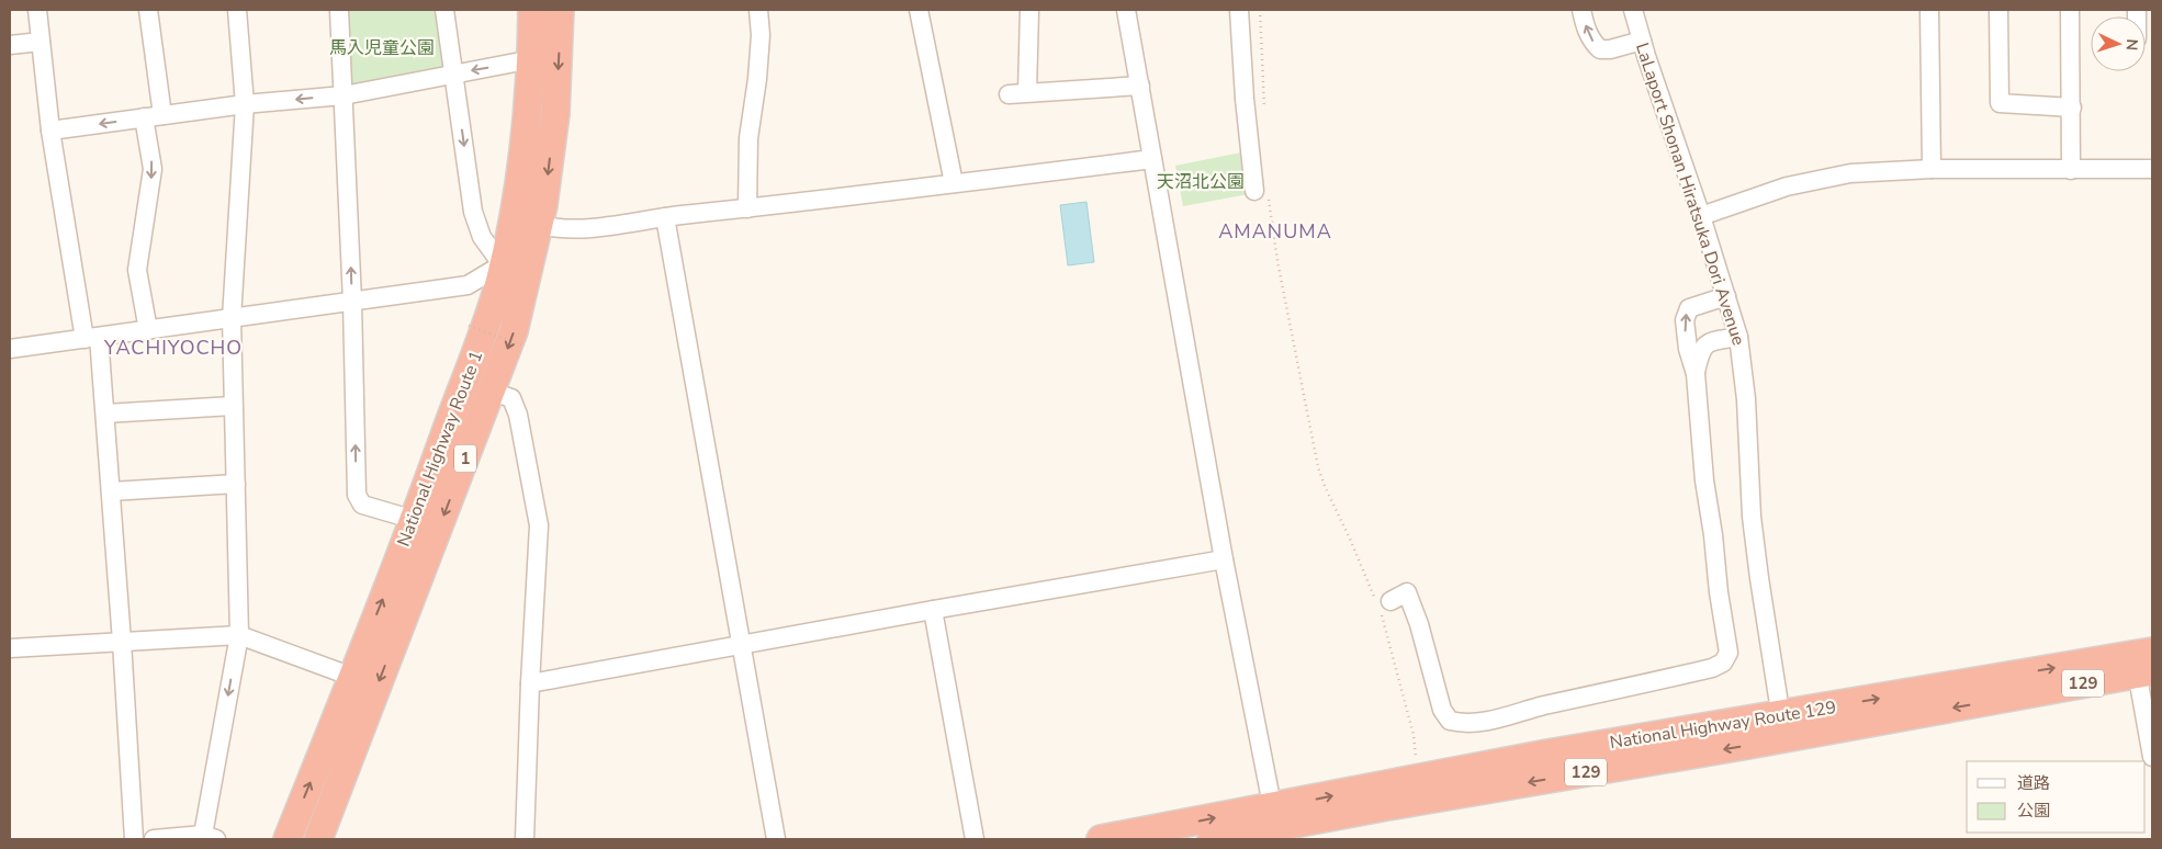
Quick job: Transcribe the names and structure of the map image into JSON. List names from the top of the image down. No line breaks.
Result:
{"streets":{"highway":["National Highway Route 1","1","129","National Highway Route 129"],"street":["LaLaport Shonan Hiratsuka Dori Avenue"]},"crossings":[["LaLaport Shonan Hiratsuka Dori Avenue","National Highway Route 129"]],"districts":["AMANUMA","YACHIYOCHO"],"parks":["馬入児童公園","天沼北公園"],"legend":["道路","公園"],"north":"right"}
